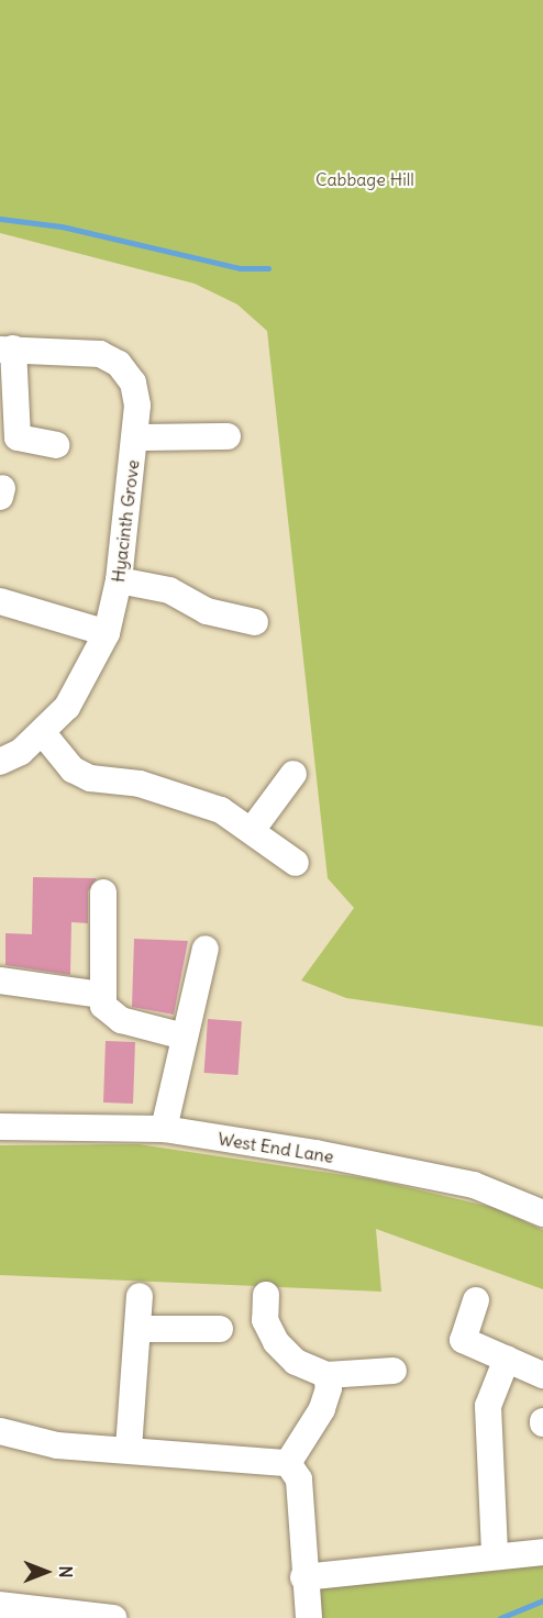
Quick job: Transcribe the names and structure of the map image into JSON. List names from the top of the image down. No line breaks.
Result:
{"streets":{"street":["Hyacinth Grove","West End Lane"]},"parks":["Cabbage Hill"],"north":"right"}
